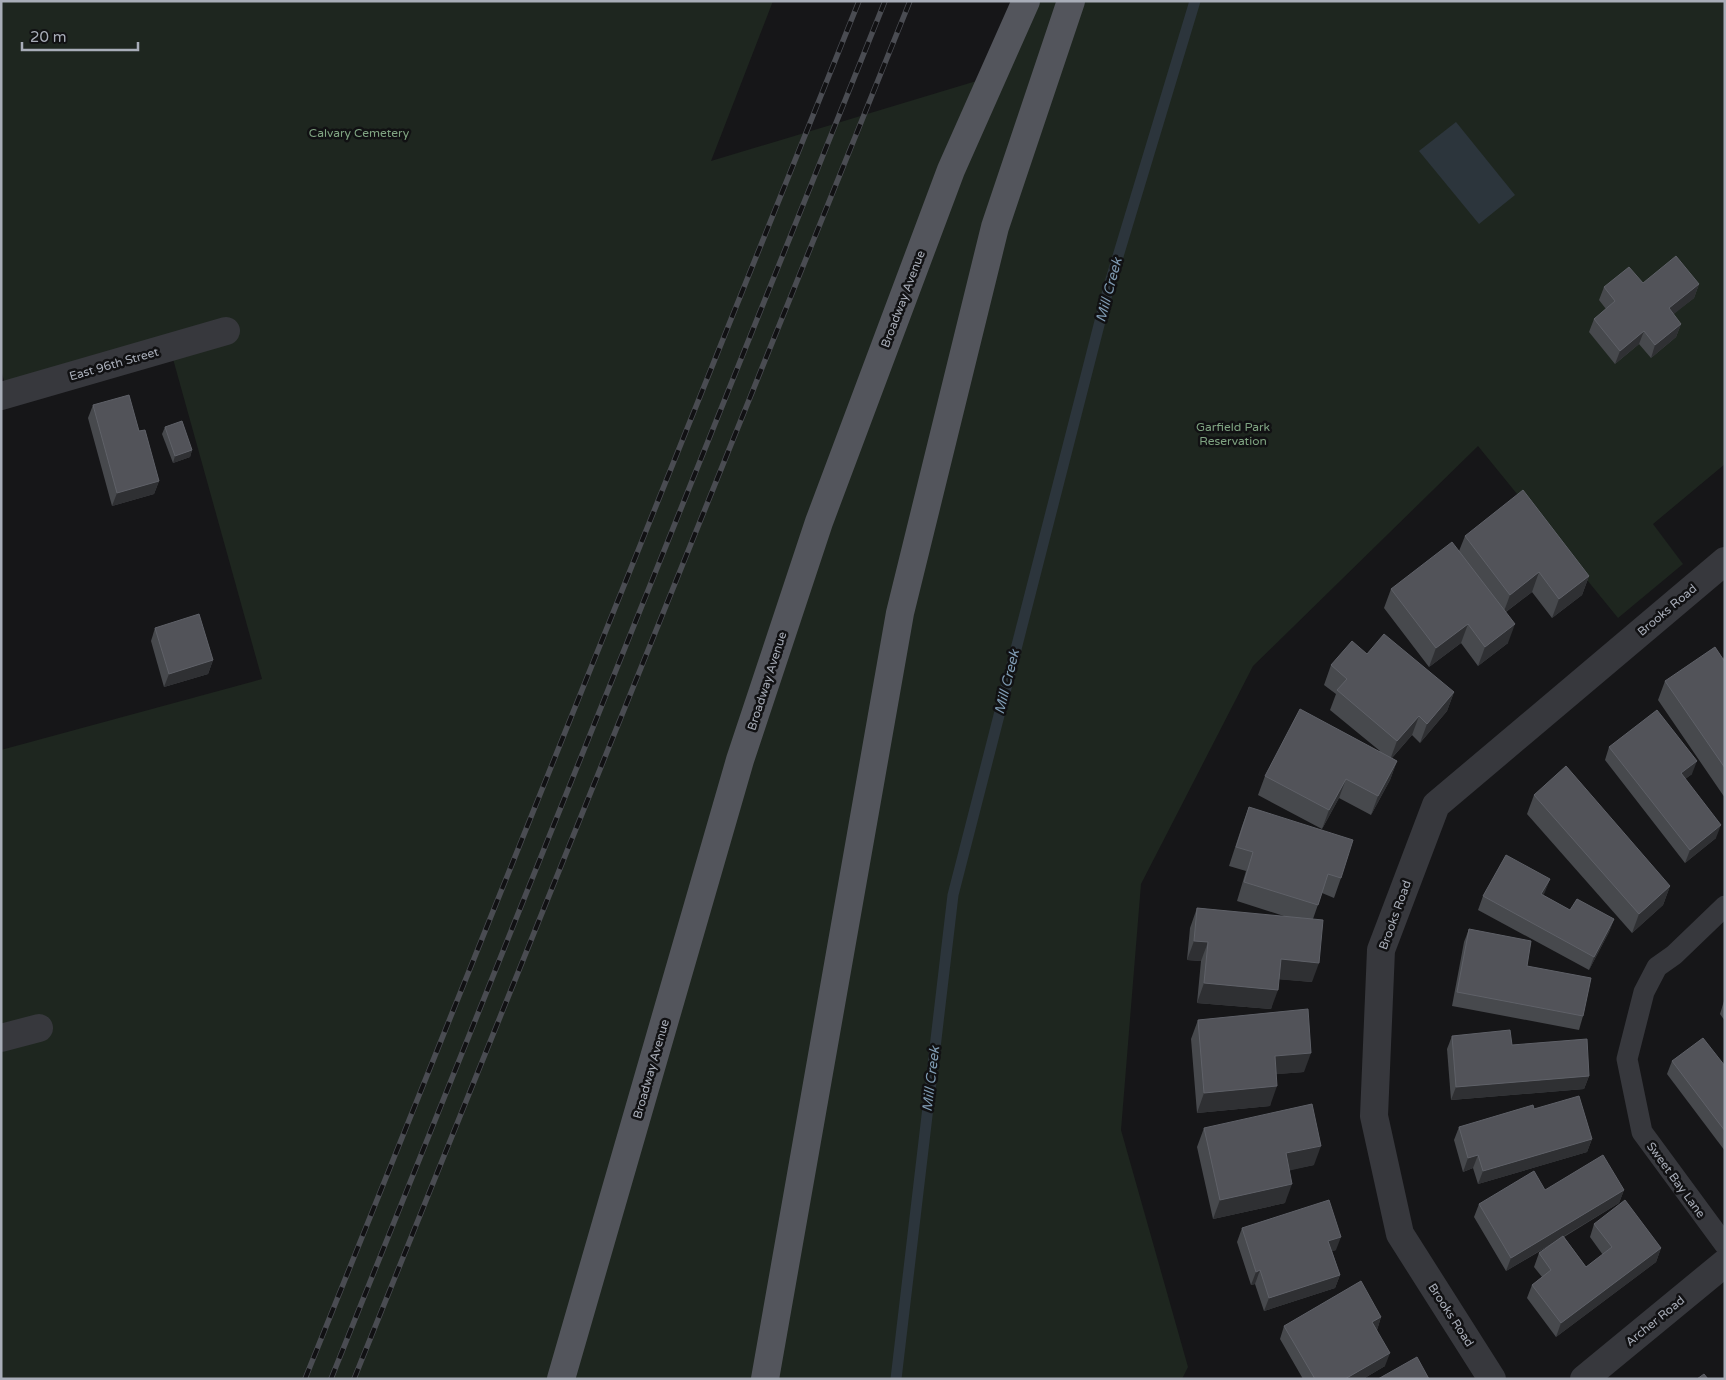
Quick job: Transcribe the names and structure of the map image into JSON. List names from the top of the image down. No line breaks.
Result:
{"streets":{"main road":["Broadway Avenue"],"street":["East 96th Street","Brooks Road","Archer Road"],"lane":["Sweet Bay Lane"]},"water":["Mill Creek"],"parks":["Calvary Cemetery","Garfield Park Reservation"],"scale_bar":"20 m"}
